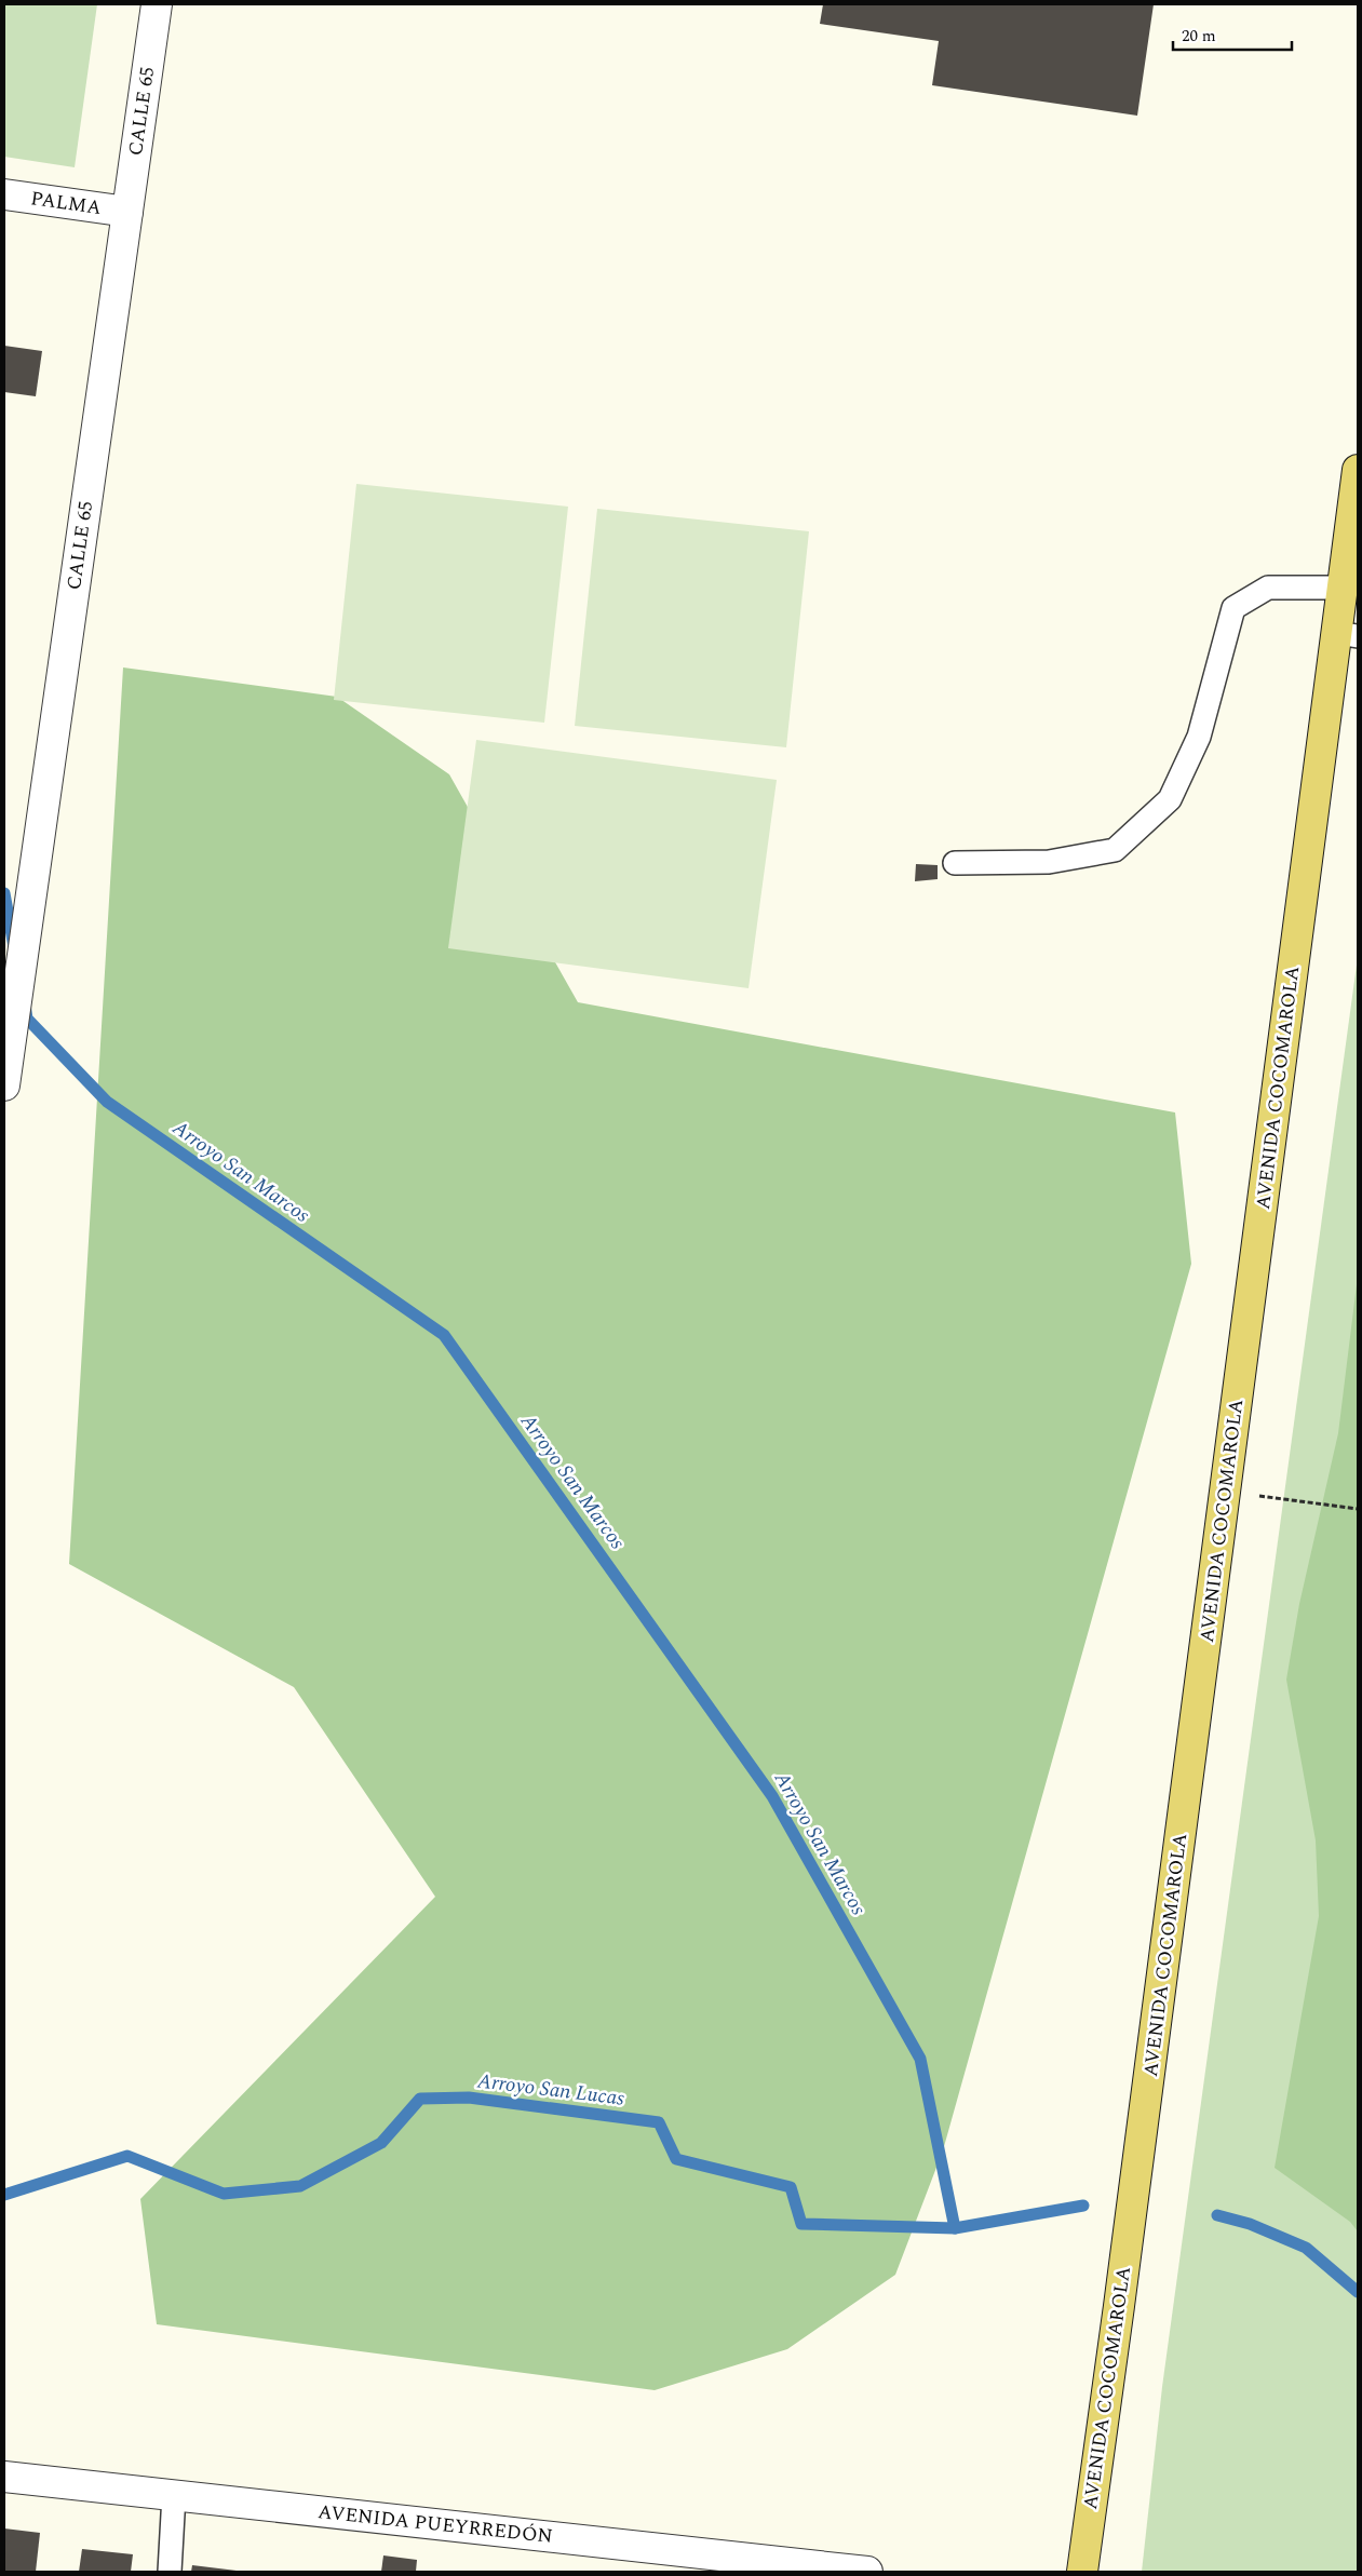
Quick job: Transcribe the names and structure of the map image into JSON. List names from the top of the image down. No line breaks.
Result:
{"streets":{"main road":["AVENIDA COCOMAROLA"],"street":["CALLE 65","PALMA","AVENIDA PUEYRREDÓN"]},"crossings":[["CALLE 65","PALMA"]],"water":["Arroyo San Marcos","Arroyo San Lucas"],"scale_bar":"20 m"}
